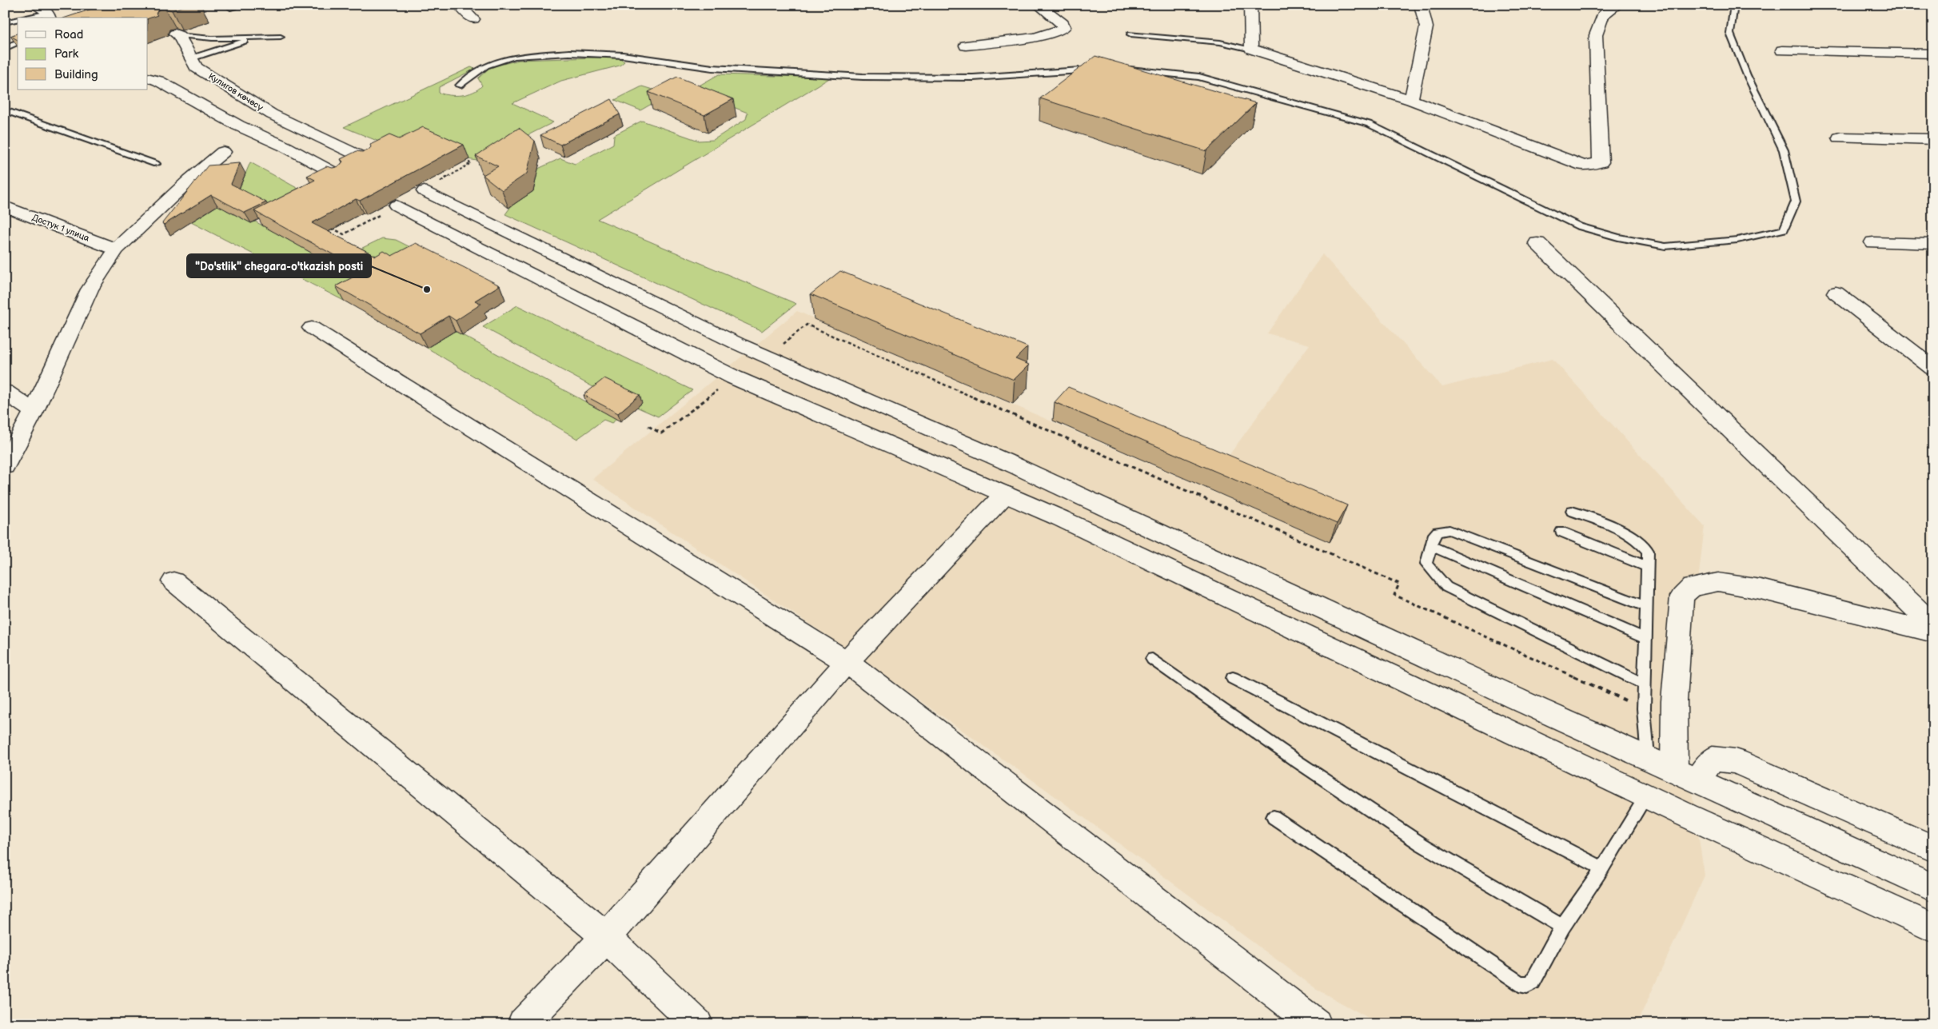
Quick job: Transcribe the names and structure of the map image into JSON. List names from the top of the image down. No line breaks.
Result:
{"streets":{"main road":["Кулигов көчөсү","Достук 1 улица"]},"places":["\"Do'stlik\" chegara-o'tkazish posti"],"legend":["Road","Park","Building"]}
